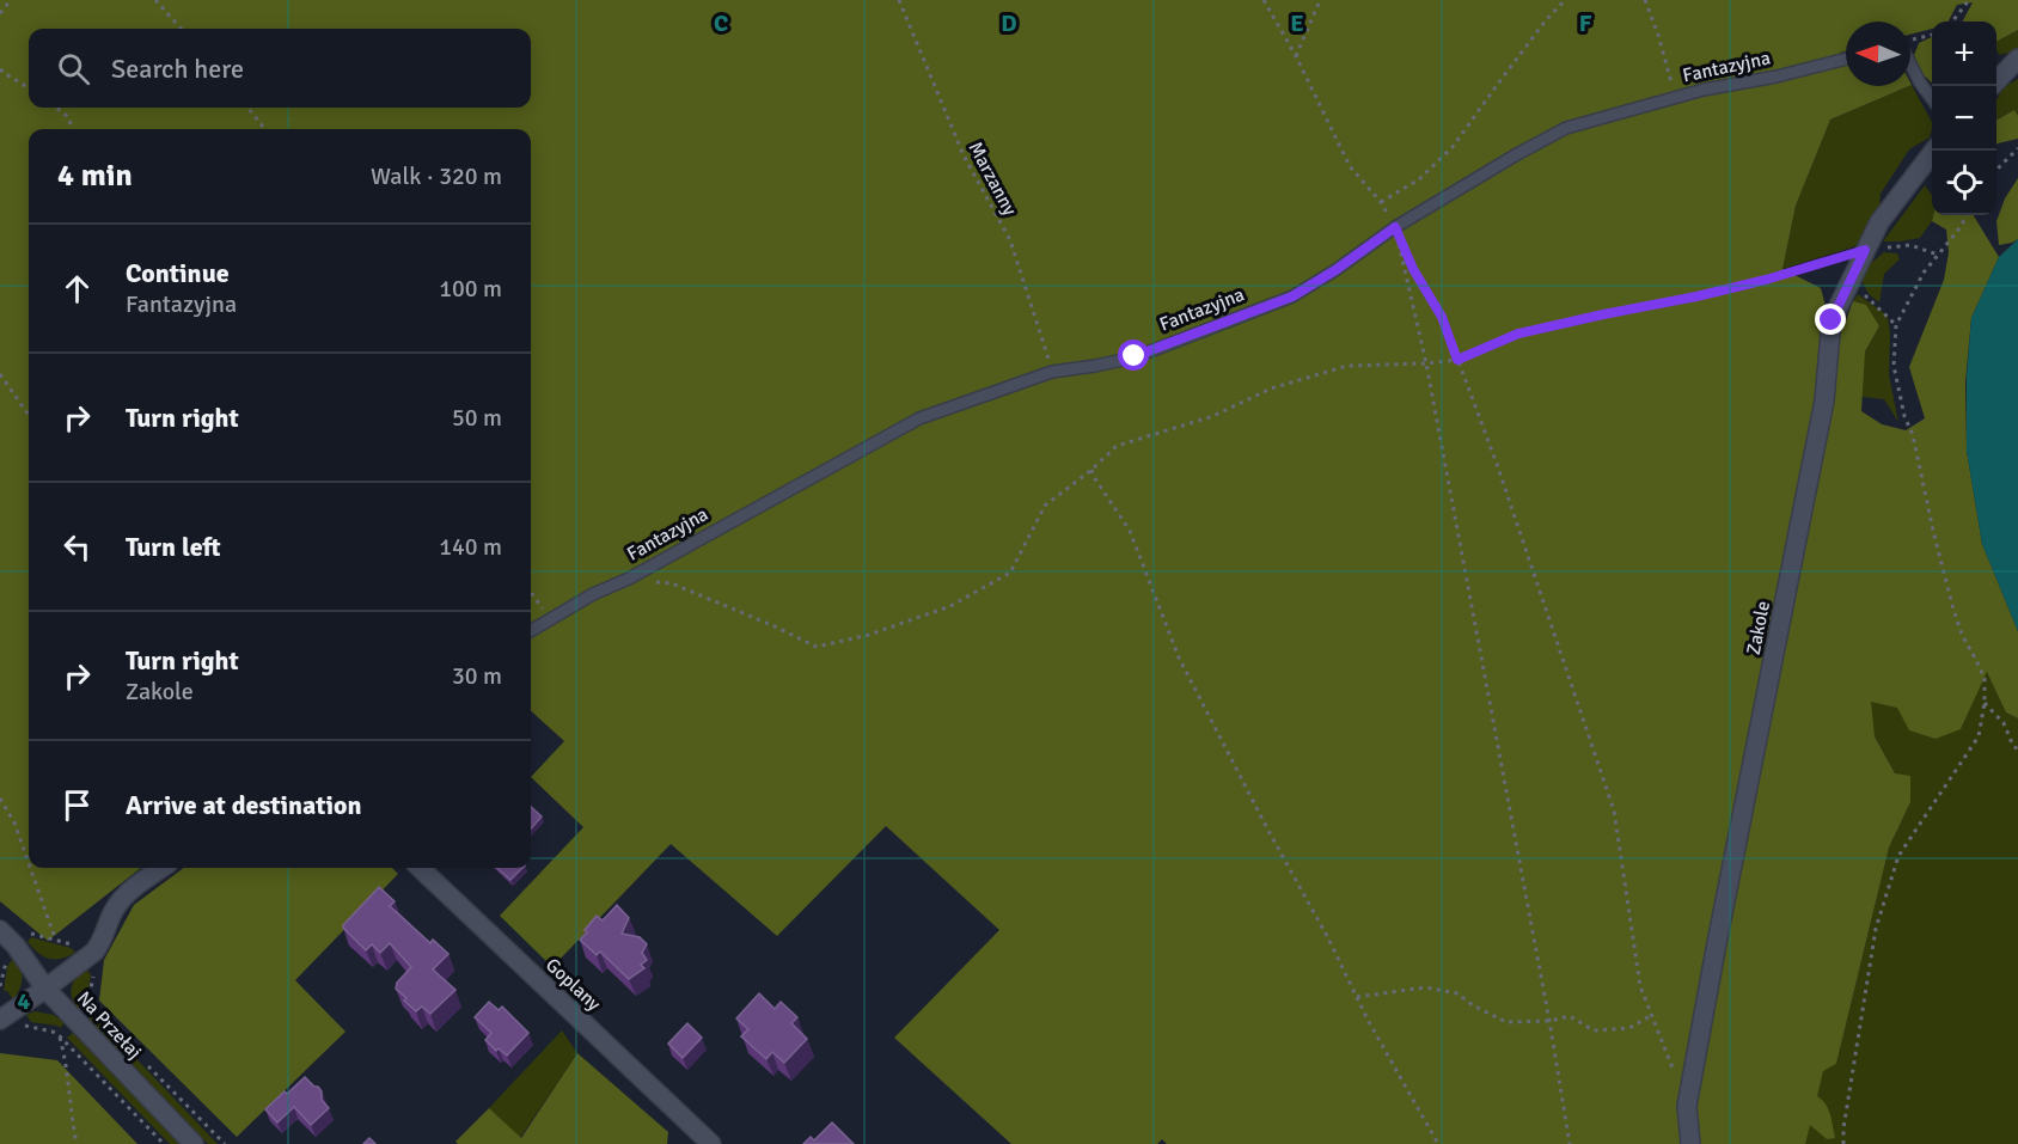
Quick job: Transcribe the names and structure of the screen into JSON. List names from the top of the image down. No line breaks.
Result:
{"streets":{"street":["Zakole","Goplany","Na Przełaj"],"lane":["Fantazyjna"],"path":["Marzanny"]},"crossings":[["Fantazyjna","Marzanny"]],"north":"left","page":{"map_buttons":["+","−"],"search":"Search here","heading":["4 min","Walk · 320 m"],"list":[["Continue","Fantazyjna","100 m"],["Turn right","50 m"],["Turn left","140 m"],["Turn right","Zakole","30 m"],"Arrive at destination"]},"grid":{"columns":["C","D","E","F"],"rows":["4"]}}
